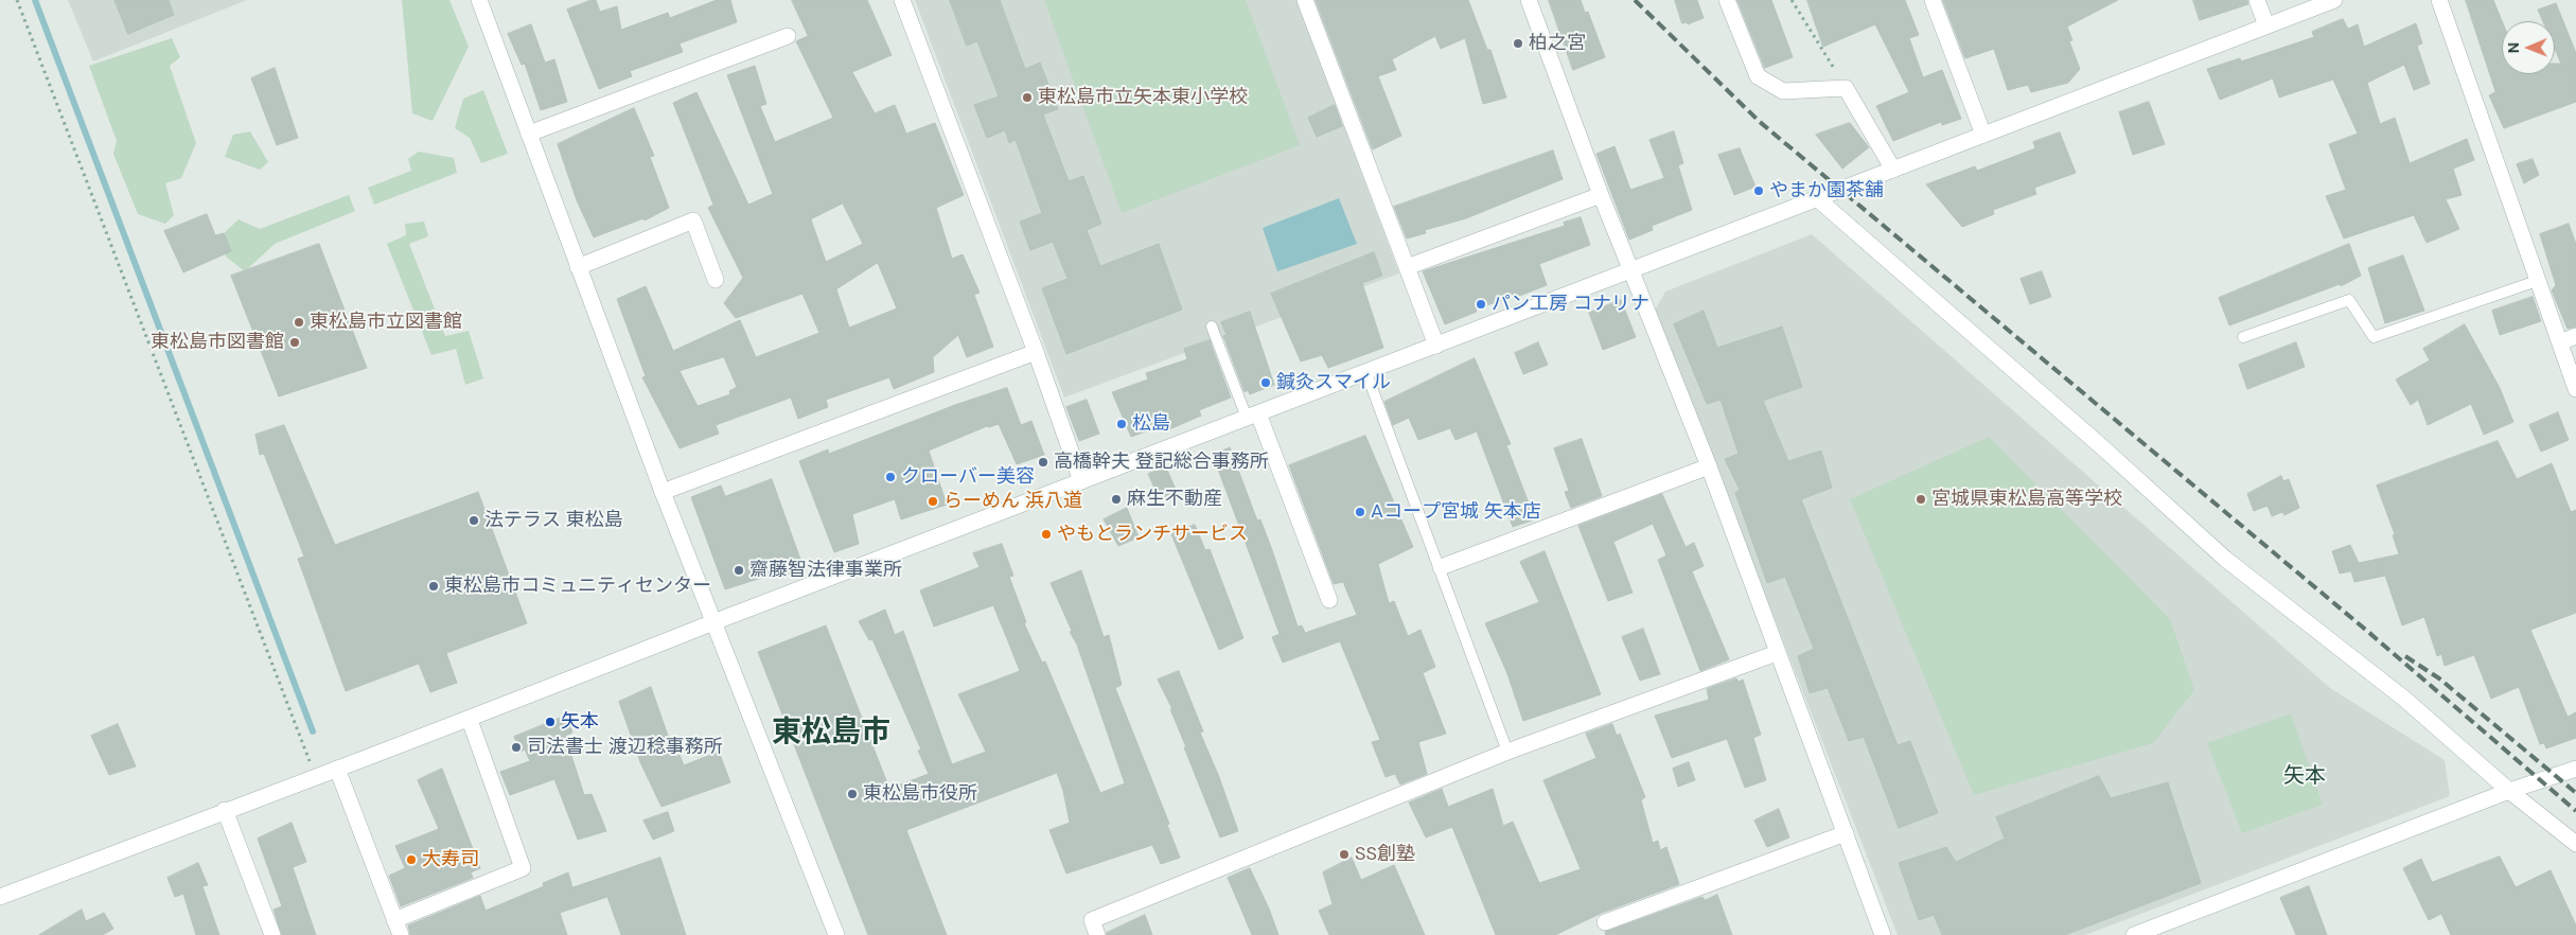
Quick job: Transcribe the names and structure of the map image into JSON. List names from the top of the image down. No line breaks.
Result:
{"districts":["東松島市","矢本"],"places":["柏之宮","東松島市立矢本東小学校","やまか園茶舗","パン工房 コナリナ","東松島市立図書館","東松島市図書館","鍼灸スマイル","松島","高橋幹夫 登記総合事務所","クローバー美容","麻生不動産","宮城県東松島高等学校","らーめん 浜八道","Aコープ宮城 矢本店","法テラス 東松島","やもとランチサービス","齋藤智法律事業所","東松島市コミュニティセンター","矢本","司法書士 渡辺稔事務所","東松島市役所","SS創塾","大寿司"],"north":"left"}
